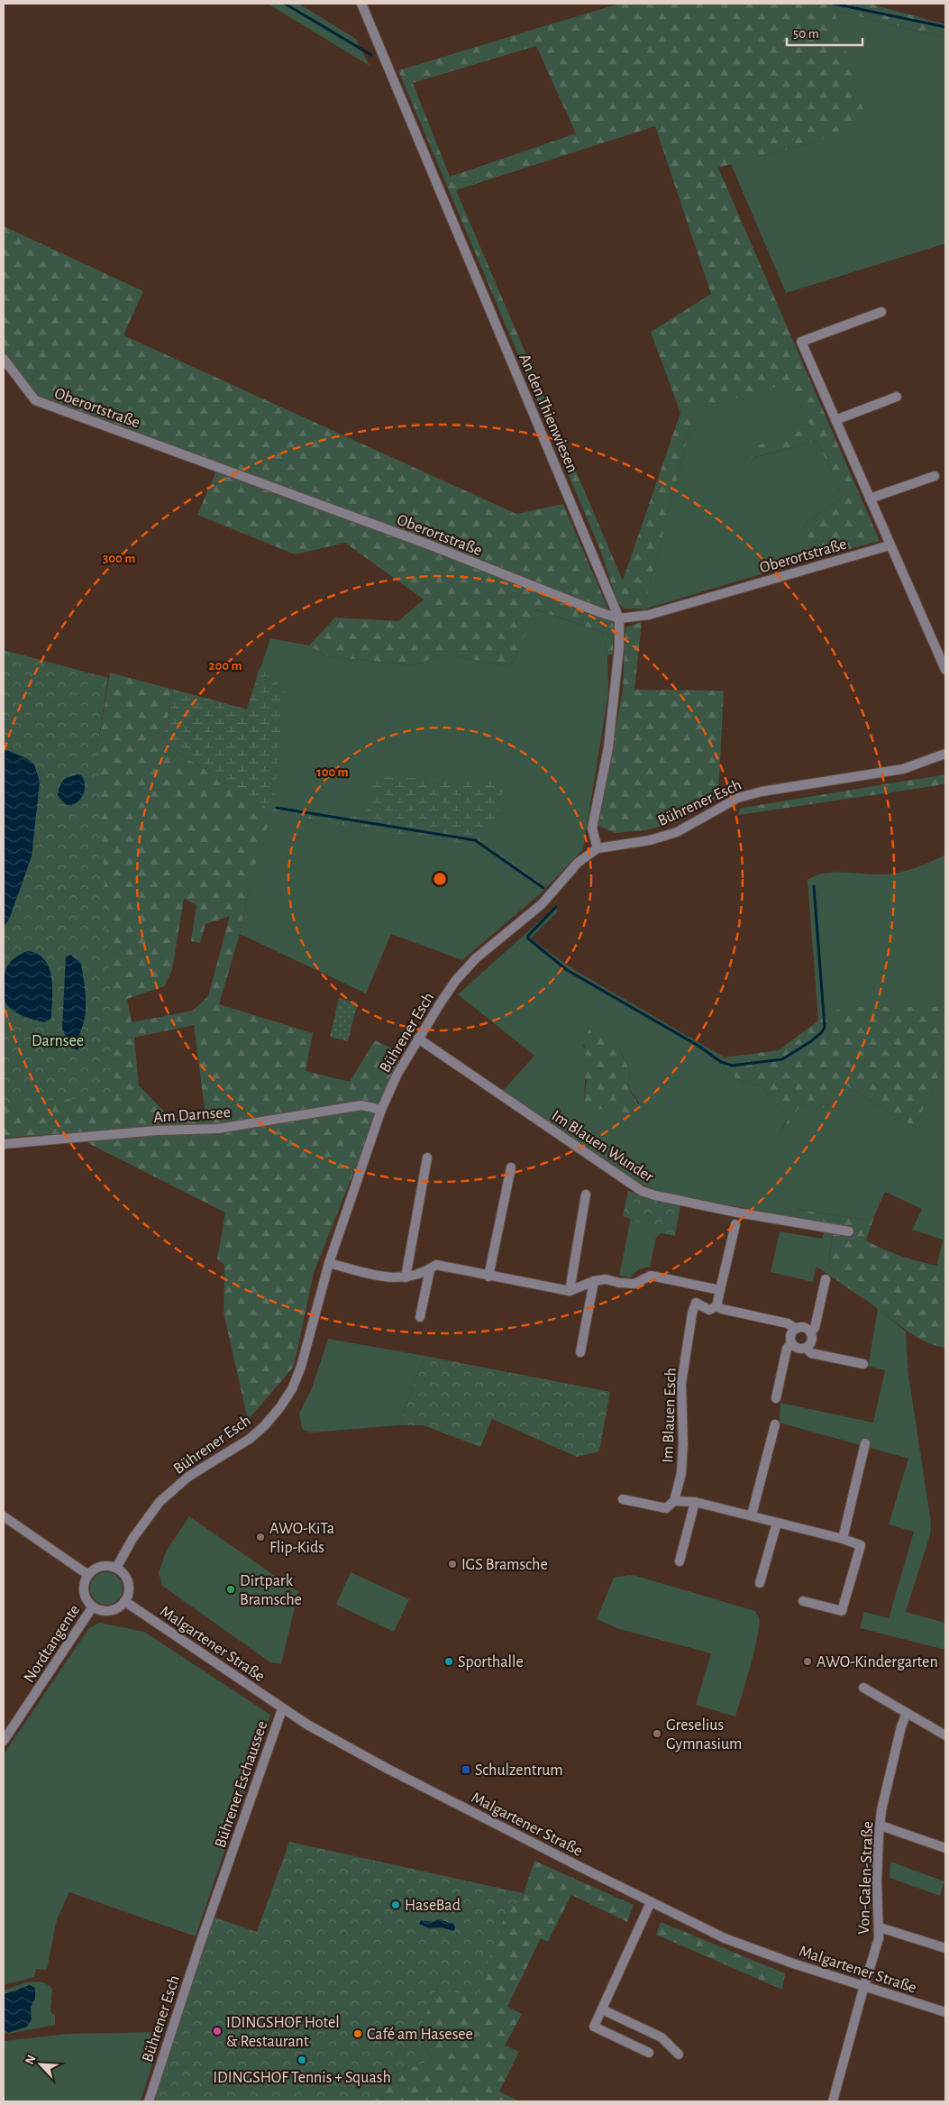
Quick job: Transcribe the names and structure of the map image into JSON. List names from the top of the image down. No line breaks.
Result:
{"streets":{"street":["Oberortstraße","An den Thienwiesen","Bührener Esch","Am Darnsee","Im Blauen Wunder","Im Blauen Esch","Nordtangente","Malgartener Straße","Bührener Eschaussee","Von-Galen-Straße"]},"crossings":[["Oberortstraße","An den Thienwiesen"],["An den Thienwiesen","Bührener Esch"],["Bührener Esch","Am Darnsee"],["Bührener Esch","Im Blauen Wunder"],["Bührener Esch","Nordtangente"],["Bührener Esch","Malgartener Straße"],["Bührener Esch","Bührener Eschaussee"],["Nordtangente","Malgartener Straße"],["Malgartener Straße","Bührener Eschaussee"],["Malgartener Straße","Von-Galen-Straße"]],"parks":["Darnsee"],"places":{"other":["AWO-KiTa Flip-Kids","IGS Bramsche","Dirtpark Bramsche","Sporthalle","AWO-Kindergarten","Greselius Gymnasium","HaseBad","IDINGSHOF Hotel & Restaurant","Café am Hasesee","IDINGSHOF Tennis + Squash"],"transit":["Schulzentrum"]},"scale_bar":"50 m","north":"top left","rings":["300 m","200 m","100 m"]}
